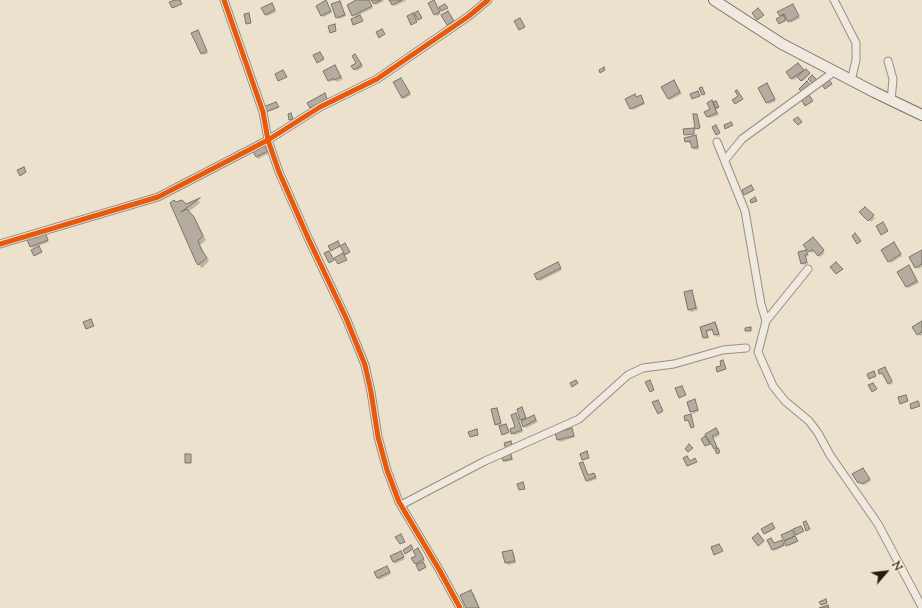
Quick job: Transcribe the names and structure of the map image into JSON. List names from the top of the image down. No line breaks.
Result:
{"north":"top right"}
